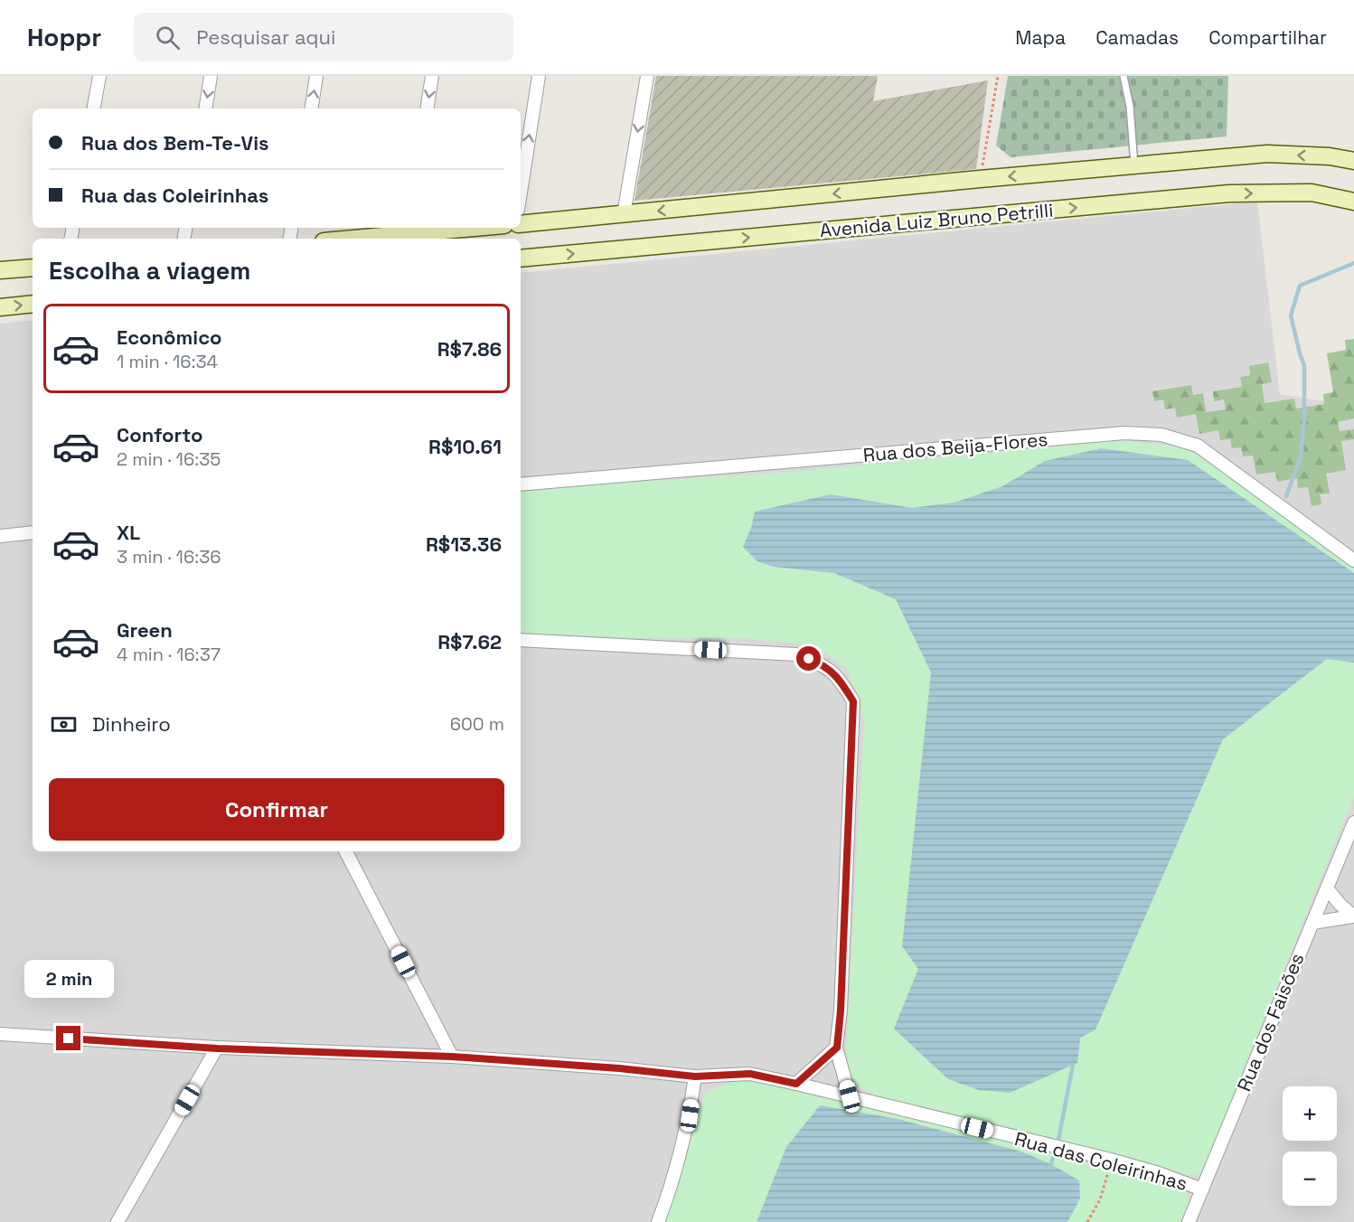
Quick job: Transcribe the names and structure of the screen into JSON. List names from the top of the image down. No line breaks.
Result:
{"streets":{"main road":["Avenida Luiz Bruno Petrilli"],"street":["Rua dos Beija-Flores","Rua dos Faisões","Rua das Coleirinhas"]},"crossings":[["Rua dos Faisões","Rua das Coleirinhas"]],"page":{"header":"Hoppr","search":"Pesquisar aqui","nav":["Mapa","Camadas","Compartilhar"],"banner":["Rua dos Bem-Te-Vis","Rua das Coleirinhas"],"heading":"Escolha a viagem","list":[{"name":"Econômico","note":"1 min · 16:34","value":"R$7.86"},{"name":"Conforto","note":"2 min · 16:35","value":"R$10.61"},{"name":"XL","note":"3 min · 16:36","value":"R$13.36"},{"name":"Green","note":"4 min · 16:37","value":"R$7.62"}],"pay":["Dinheiro","600 m"],"buttons":"Confirmar","bubble":"2 min","map_buttons":["+","−"]}}
